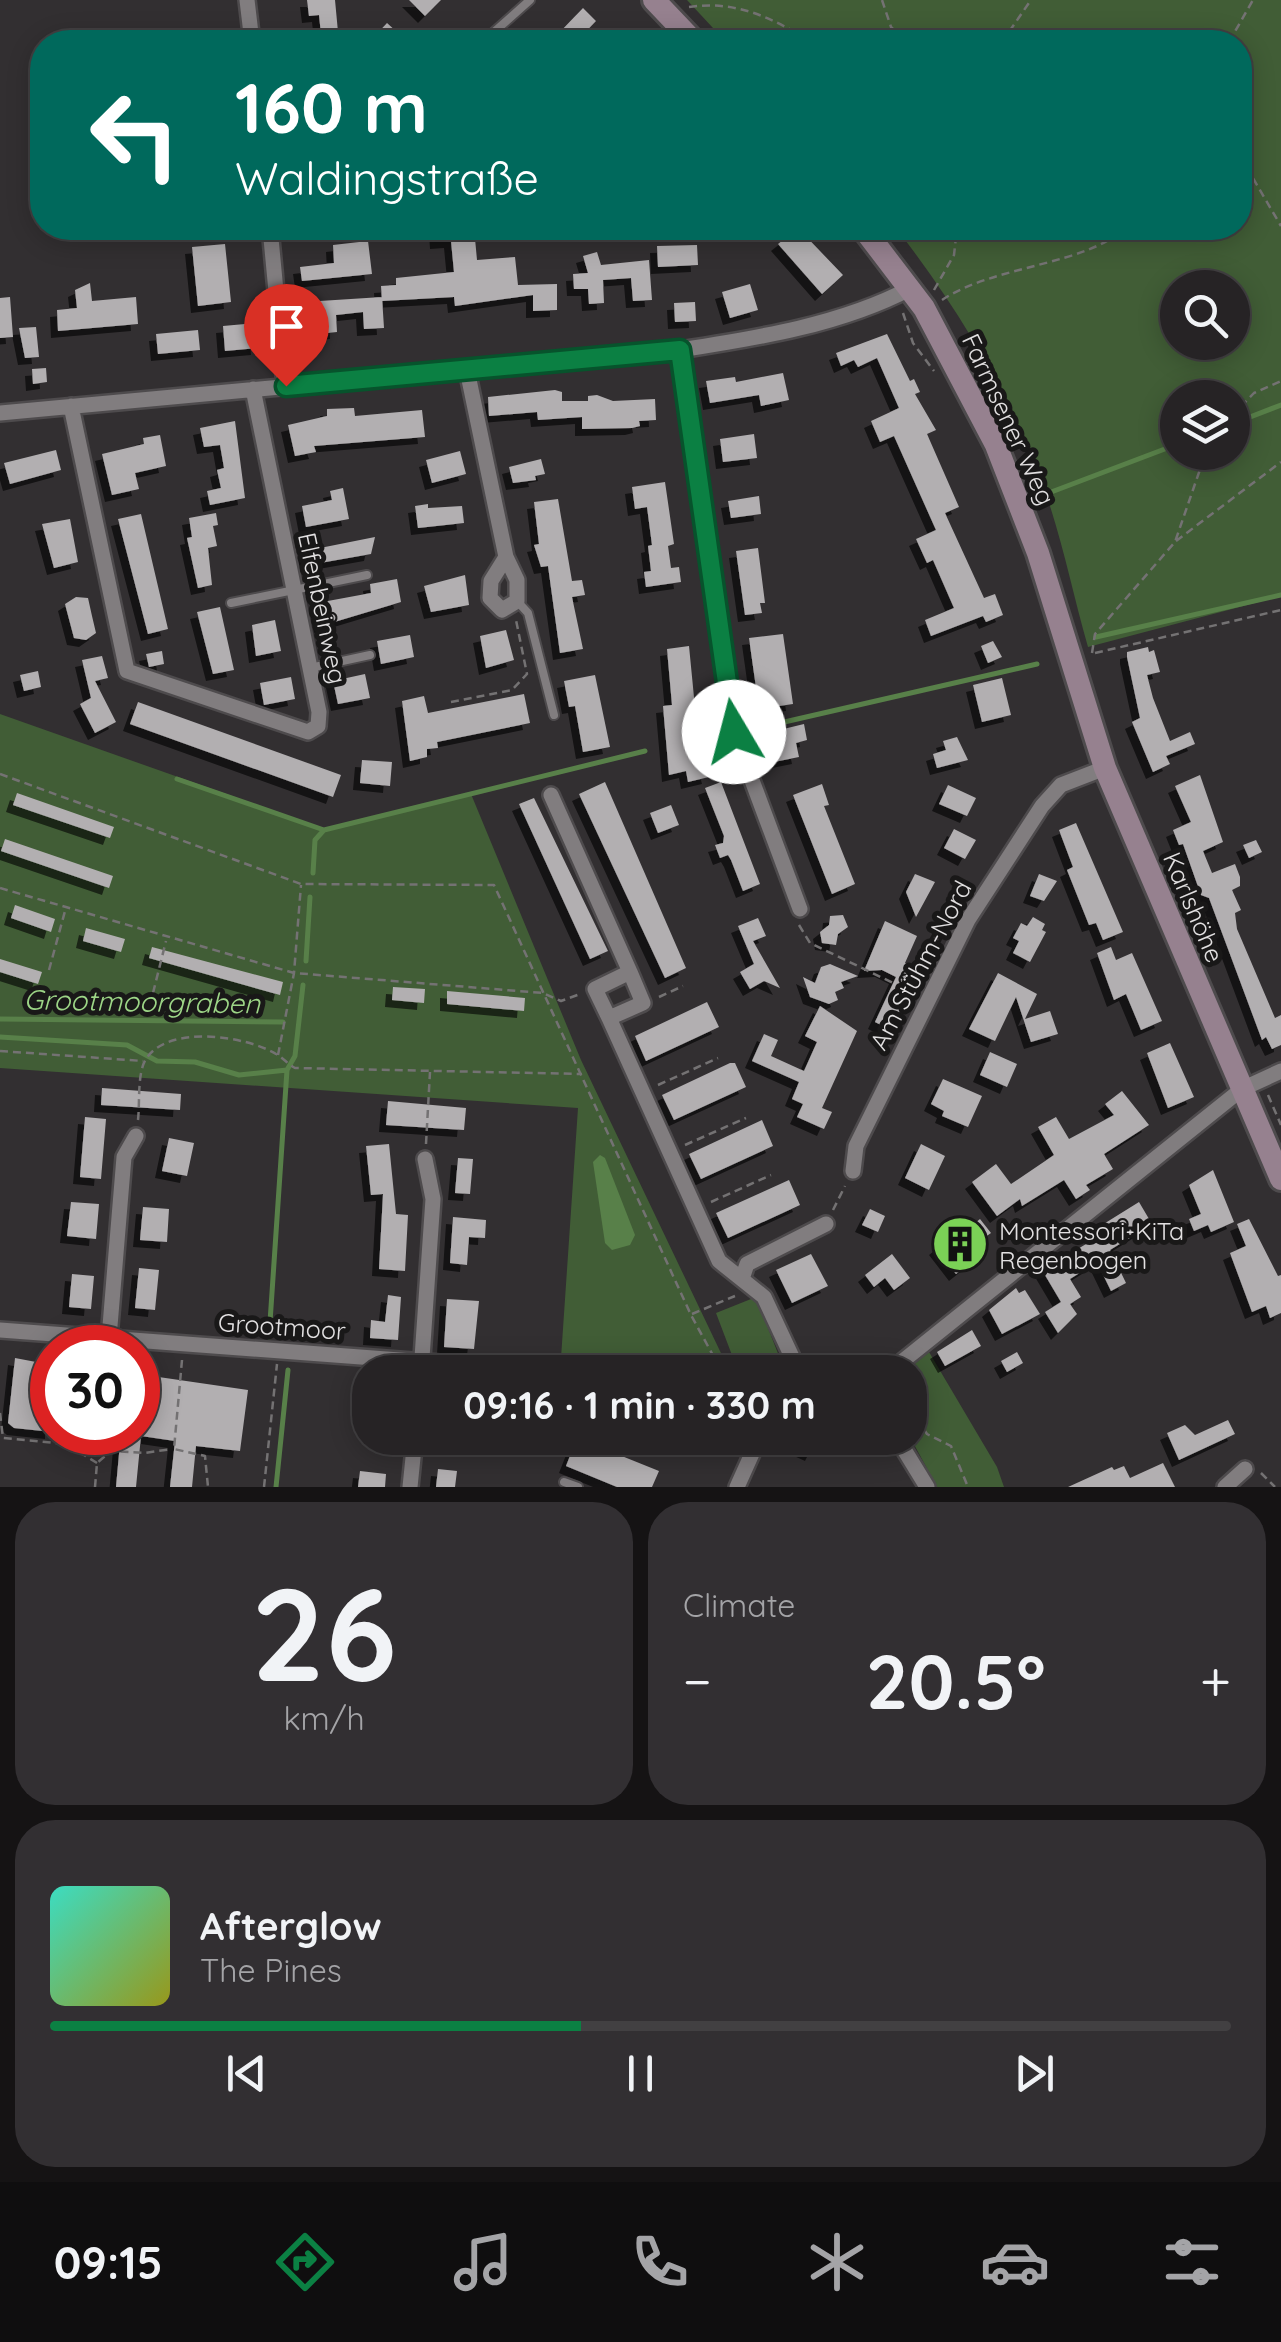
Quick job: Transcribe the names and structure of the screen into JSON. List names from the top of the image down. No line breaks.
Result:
{"streets":{"main road":["Farmsener Weg","Karlshöhe"],"street":["Elfenbeinweg","Am Stühm-Nord","Grootmoor"]},"crossings":[["Farmsener Weg","Karlshöhe"],["Karlshöhe","Am Stühm-Nord"]],"water":["Grootmoorgraben"],"places":{"building":["Montessori-KiTa Regenbogen"]},"page":{"turn":["160 m","Waldingstraße"],"limit":"30","trip":"09:16 · 1 min · 330 m","tile":[["26","km/h"],"Climate"],"heat":["−","20.5°","+"],"song":["Afterglow","The Pines"],"tabs":"09:15"}}
